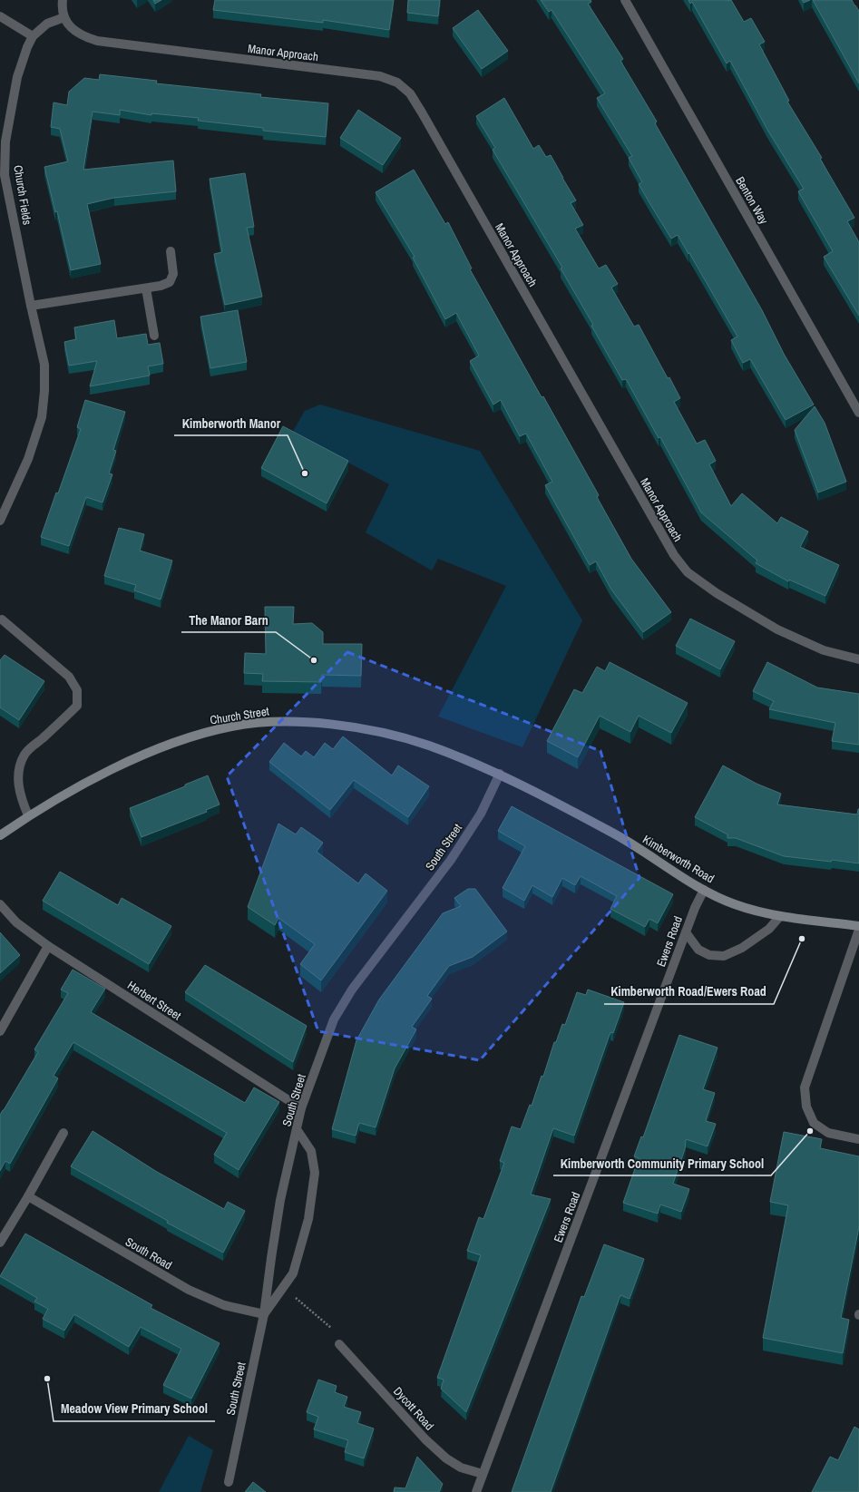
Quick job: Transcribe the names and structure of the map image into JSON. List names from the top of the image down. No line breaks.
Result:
{"streets":{"street":["Manor Approach","Church Fields","Benton Way","Church Street","South Street","Kimberworth Road","Ewers Road","Herbert Street","South Road","Dycott Road"]},"crossings":[["Manor Approach","Church Fields"],["Church Street","South Street"],["Church Street","Kimberworth Road"],["South Street","Kimberworth Road"],["South Street","Herbert Street"],["South Street","South Road"],["Kimberworth Road","Ewers Road"],["Ewers Road","Dycott Road"]],"places":["Kimberworth Manor","The Manor Barn","Kimberworth Road/Ewers Road","Kimberworth Community Primary School","Meadow View Primary School"]}
